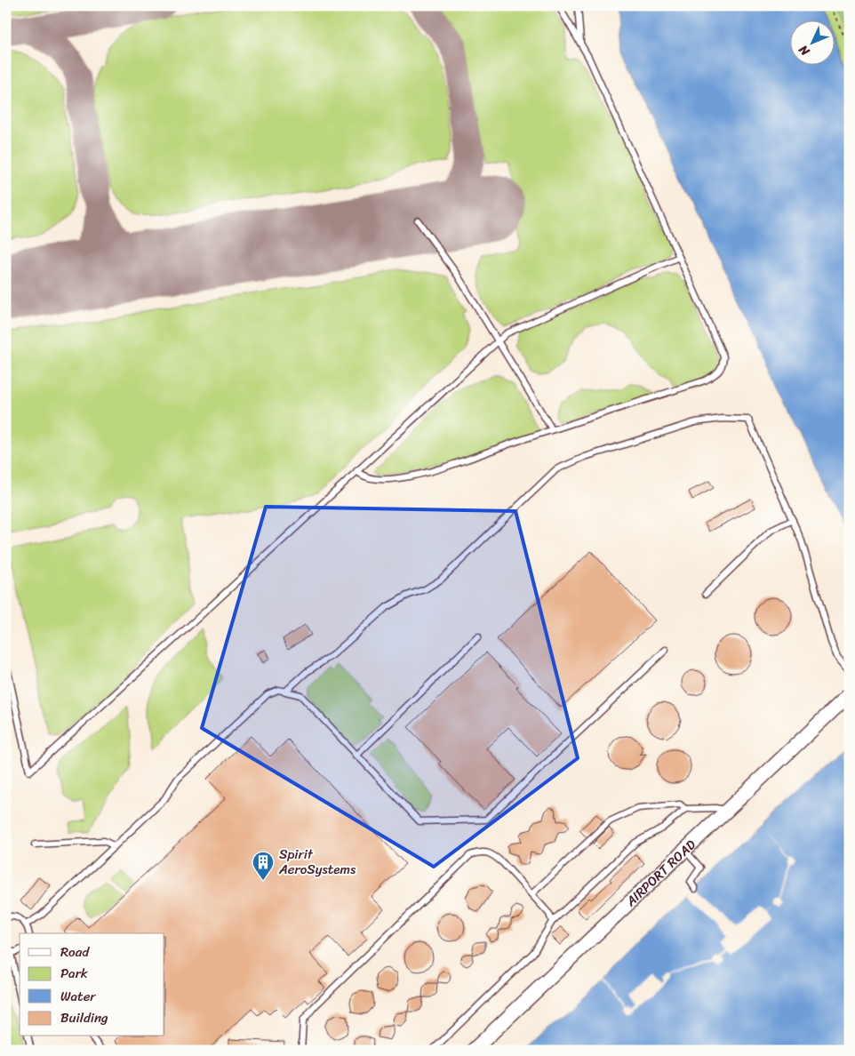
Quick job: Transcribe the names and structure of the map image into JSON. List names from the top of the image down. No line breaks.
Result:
{"streets":{"street":["AIRPORT ROAD"]},"places":{"building":["Spirit AeroSystems"]},"legend":["Road","Park","Water","Building"],"north":"bottom left"}
